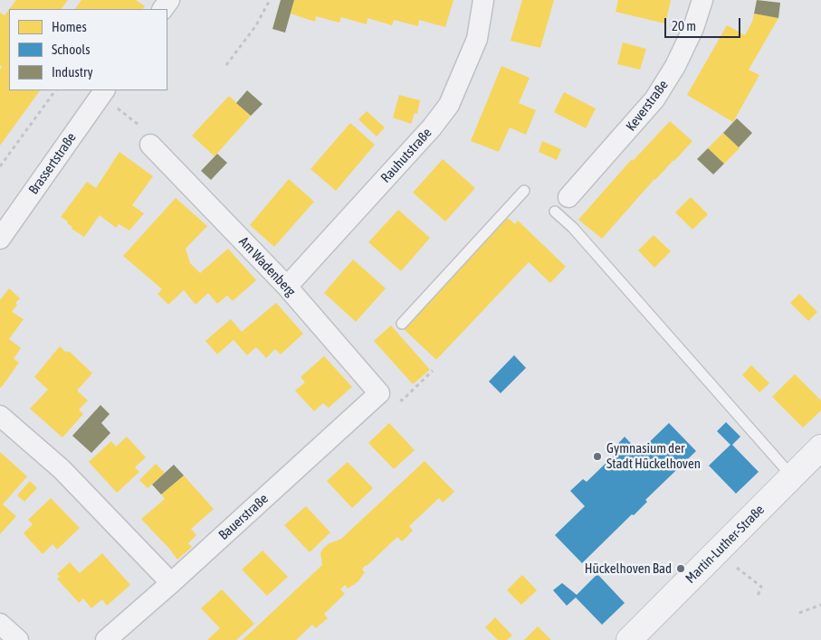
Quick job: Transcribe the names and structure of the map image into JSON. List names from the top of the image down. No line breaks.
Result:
{"streets":{"street":["Keverstraße","Rauhutstraße","Brassertstraße","Am Wadenberg","Bauerstraße","Martin-Luther-Straße"]},"crossings":[["Rauhutstraße","Am Wadenberg"],["Am Wadenberg","Bauerstraße"]],"places":["Gymnasium der Stadt Hückelhoven","Hückelhoven Bad"],"legend":["Homes","Schools","Industry"],"scale_bar":"20 m"}
